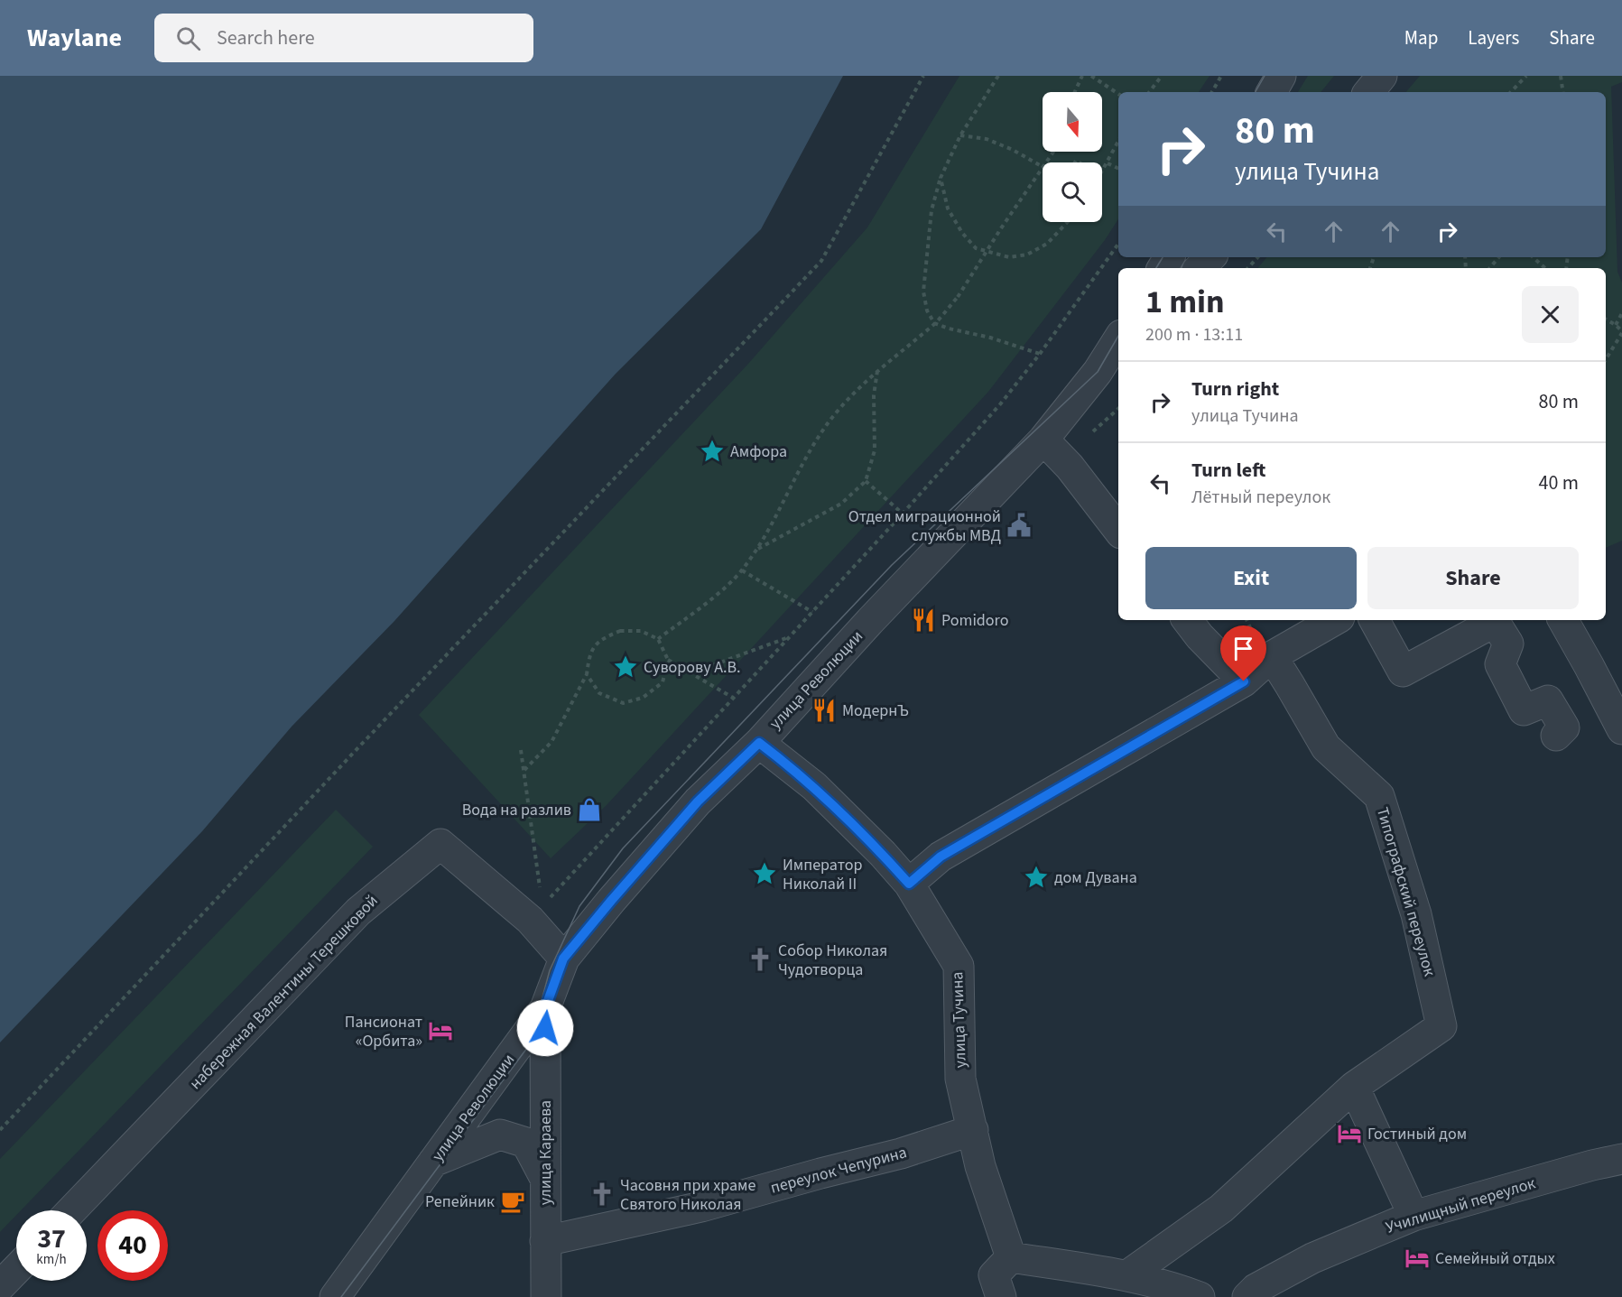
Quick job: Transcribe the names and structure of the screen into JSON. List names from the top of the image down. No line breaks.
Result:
{"streets":{"street":["улица Революции","Типографский переулок","набережная Валентины Терешковой","улица Тучина","улица Караева","переулок Чепурина","Училищный переулок"]},"crossings":[["улица Революции","набережная Валентины Терешковой"],["улица Революции","улица Тучина"],["улица Революции","улица Караева"],["улица Тучина","переулок Чепурина"],["улица Караева","переулок Чепурина"]],"places":{"place":["Амфора","Суворову А.В.","Император Николай II","дом Дувана"],"public building":["Отдел миграционной службы МВД"],"restaurant":["Pomidoro","МодернЪ"],"shop":["Вода на разлив"],"church":["Собор Николая Чудотворца","Часовня при храме Святого Николая"],"hotel":["Пансионат «Орбита»","Гостиный дом","Семейный отдых"],"cafe":["Репейник"]},"north":"bottom","page":{"header":"Waylane","search":"Search here","nav":["Map","Layers","Share"],"turn":["80 m","улица Тучина"],"heading":["1 min","200 m · 13:11"],"list":[{"name":"Turn right","note":"улица Тучина","value":"80 m"},{"name":"Turn left","note":"Лётный переулок","value":"40 m"}],"buttons":["Exit","Share"],"speed":"37 km/h","limit":"40"}}
